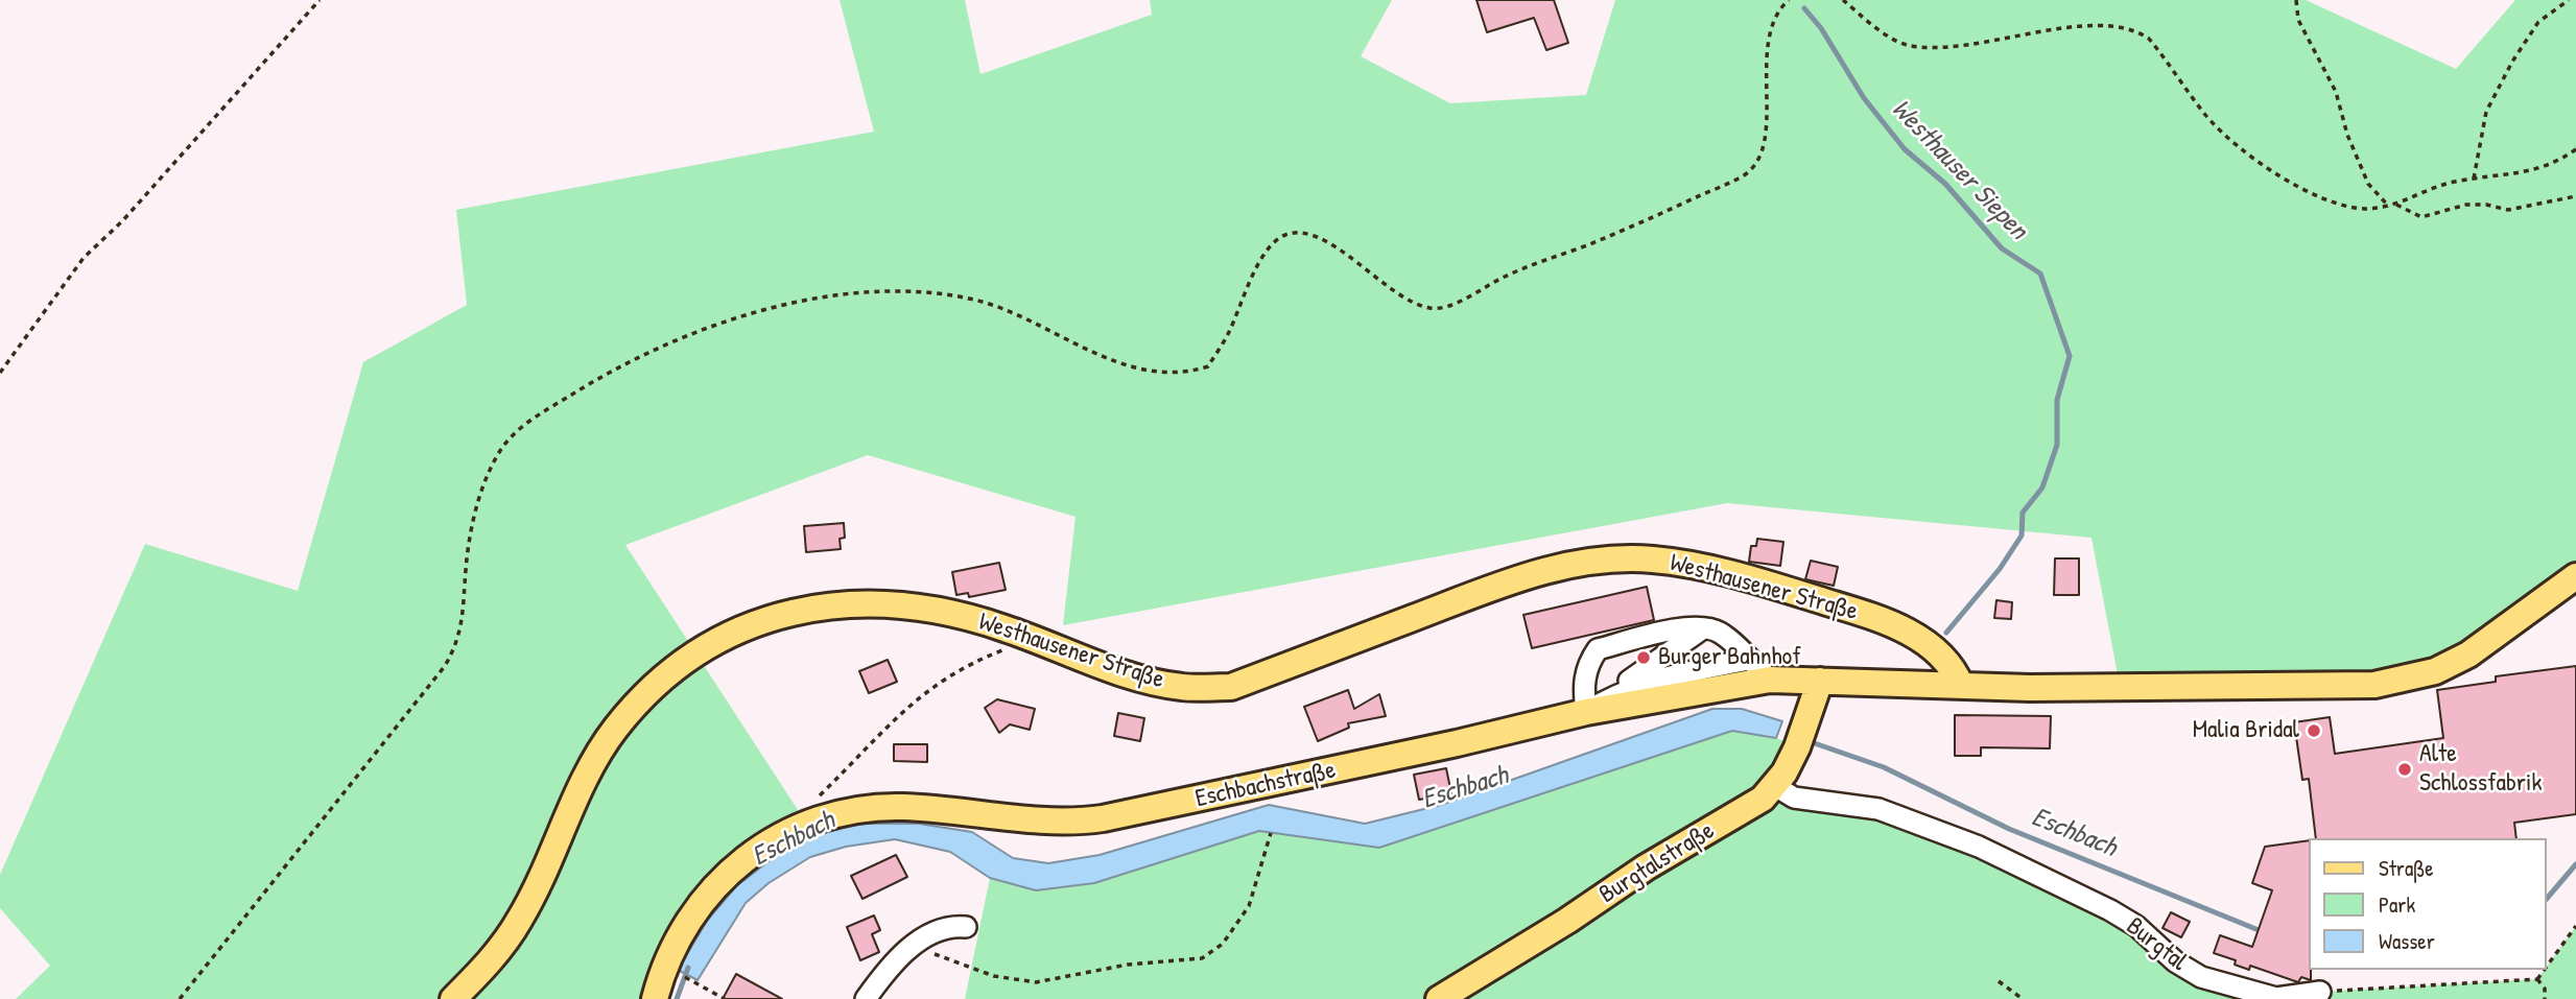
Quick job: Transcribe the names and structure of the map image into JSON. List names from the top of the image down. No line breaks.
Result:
{"streets":{"main road":["Westhausener Straße","Eschbachstraße","Burgtalstraße"],"street":["Burgtal"]},"crossings":[["Westhausener Straße","Eschbachstraße"],["Eschbachstraße","Burgtalstraße"],["Burgtalstraße","Burgtal"]],"water":["Westhauser Siepen","Eschbach"],"places":["Burger Bahnhof","Malia Bridal","Alte Schlossfabrik"],"legend":["Straße","Park","Wasser"]}
